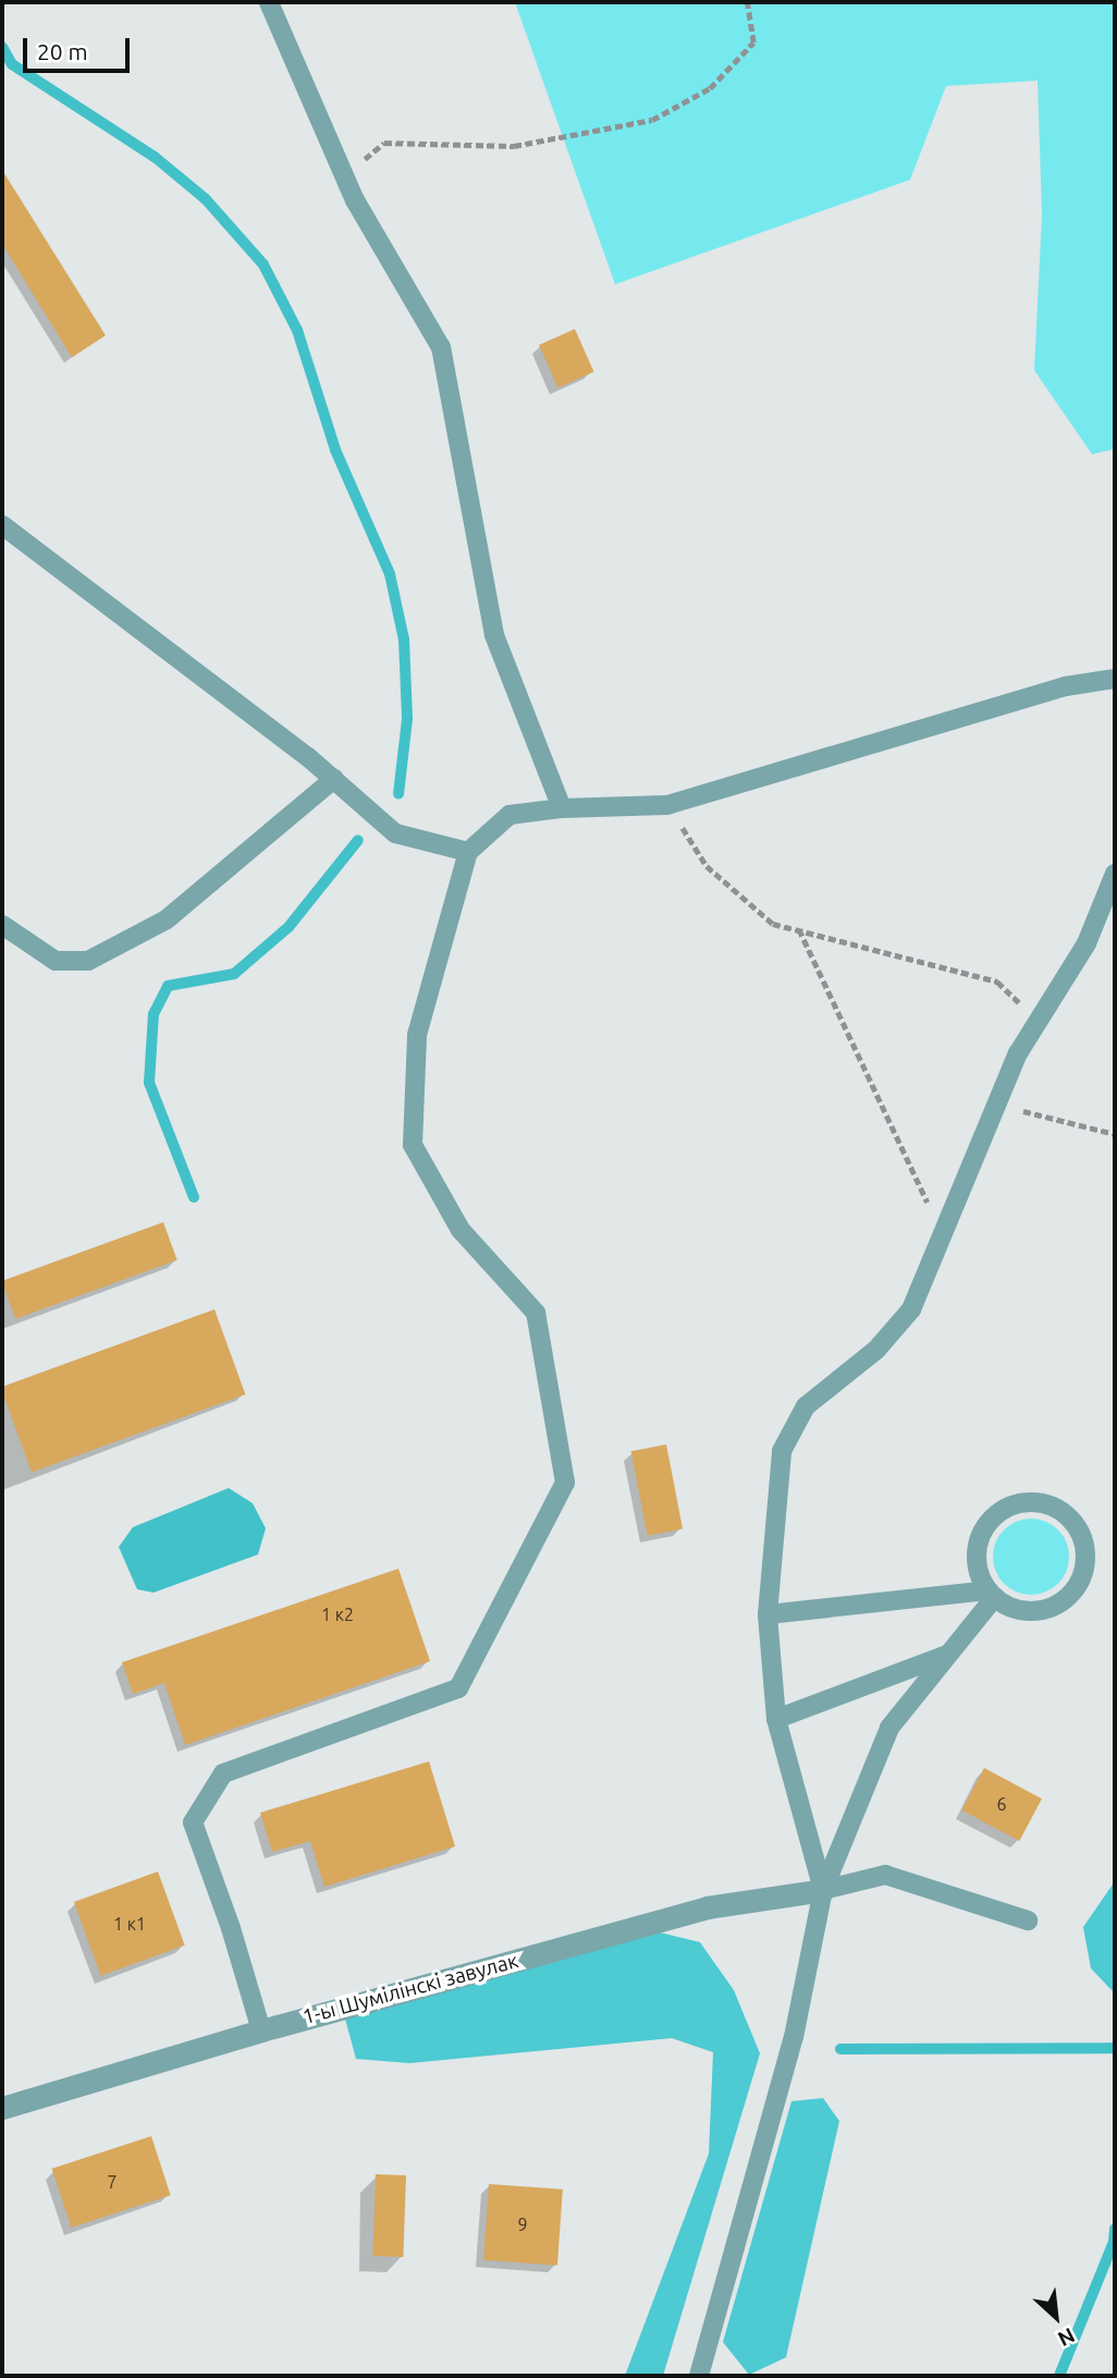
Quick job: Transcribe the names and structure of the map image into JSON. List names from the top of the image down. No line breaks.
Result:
{"streets":{"street":["1-ы Шумілінскі завулак"]},"house_numbers":["1 к2","6","1 к1","7","9"],"scale_bar":"20 m","north":"bottom right"}
